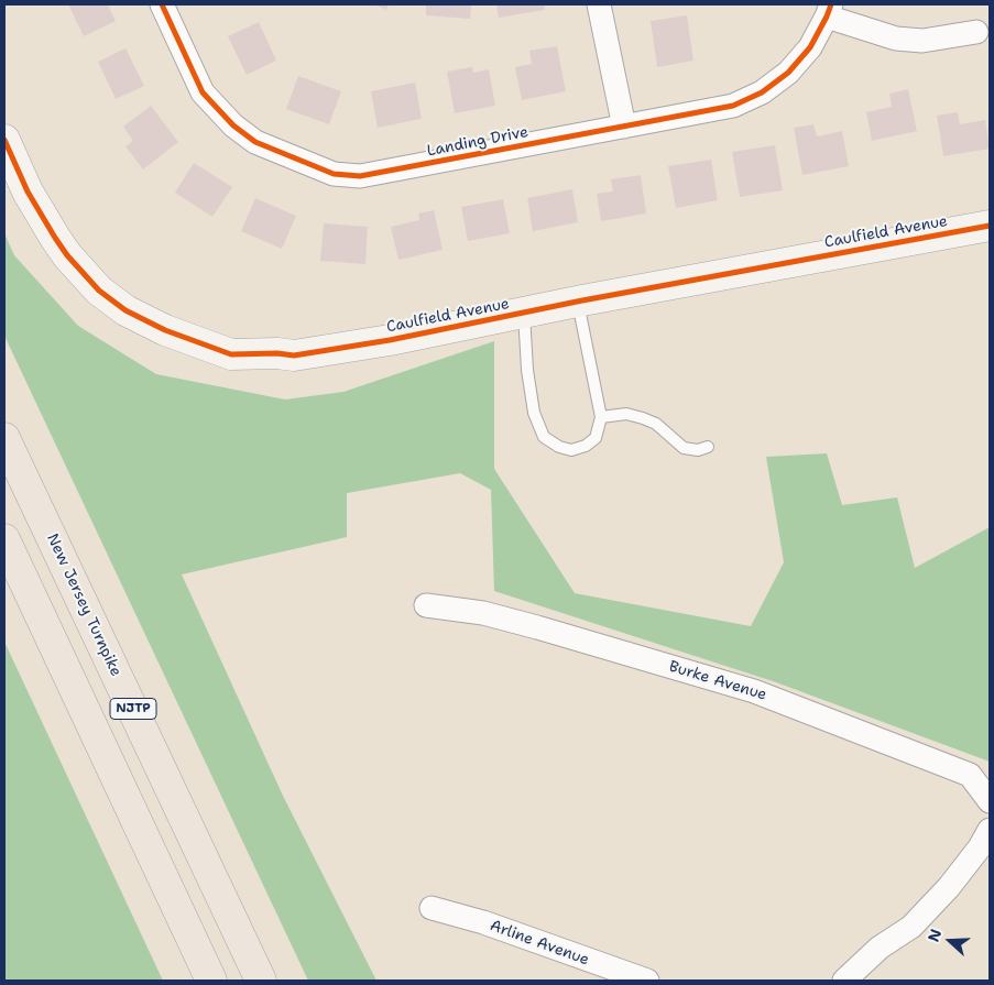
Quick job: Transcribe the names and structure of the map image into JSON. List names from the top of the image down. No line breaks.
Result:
{"streets":{"highway":["New Jersey Turnpike","NJTP"],"street":["Landing Drive","Caulfield Avenue","Burke Avenue","Arline Avenue"]},"north":"left"}
